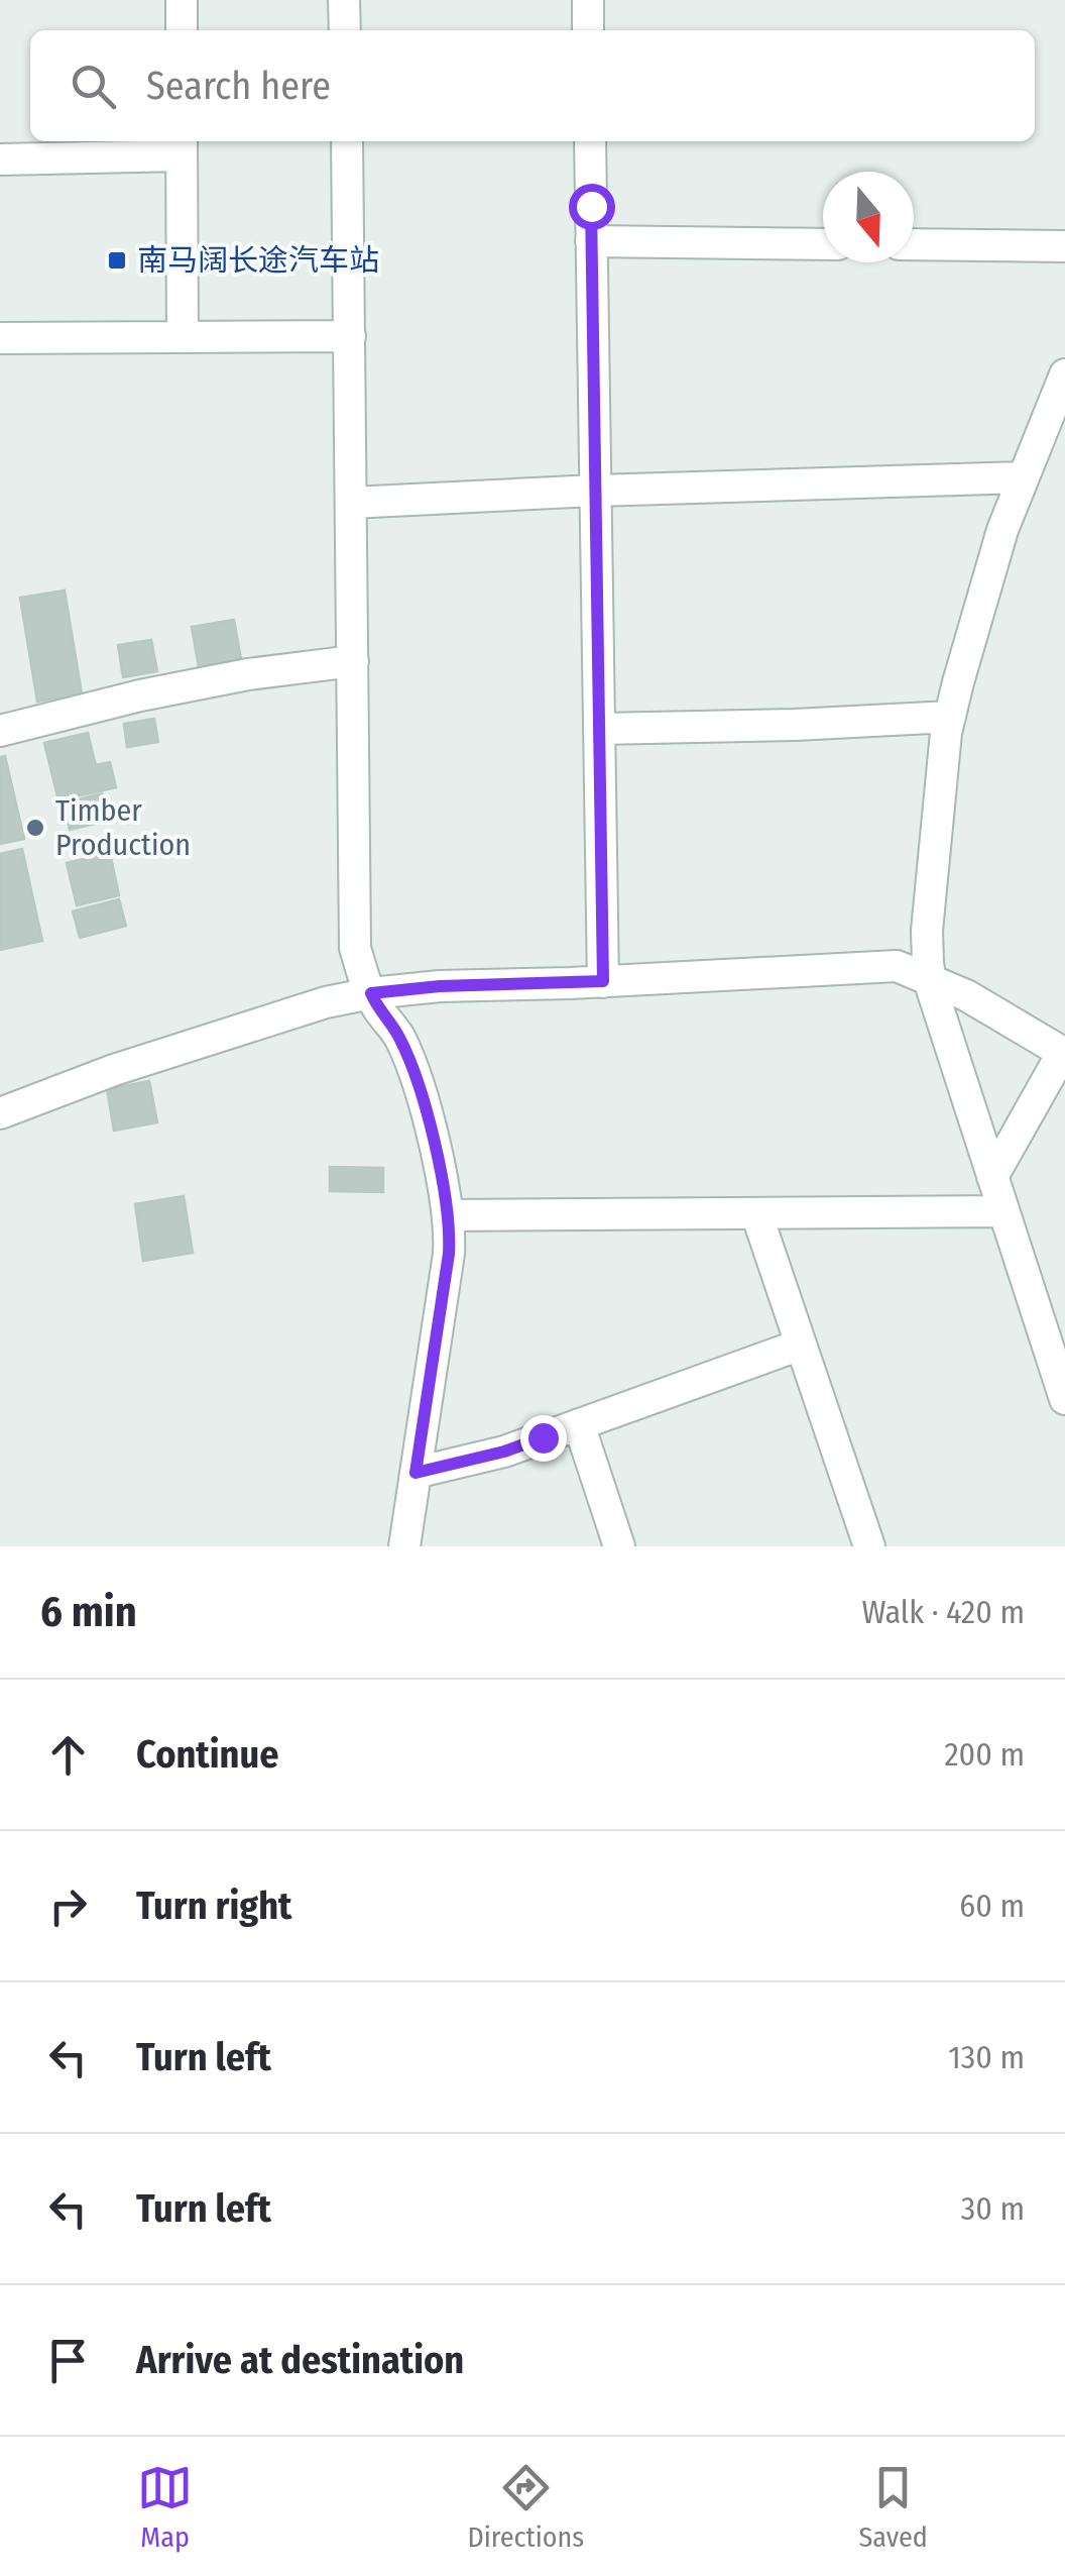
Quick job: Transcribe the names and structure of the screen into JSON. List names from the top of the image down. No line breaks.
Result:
{"places":{"transit":["南马阔长途汽车站"],"other":["Timber Production"]},"north":"bottom","page":{"search":"Search here","heading":["6 min","Walk · 420 m"],"list":[["Continue","200 m"],["Turn right","60 m"],["Turn left","130 m"],["Turn left","30 m"],"Arrive at destination"],"nav":["Map","Directions","Saved"]}}
